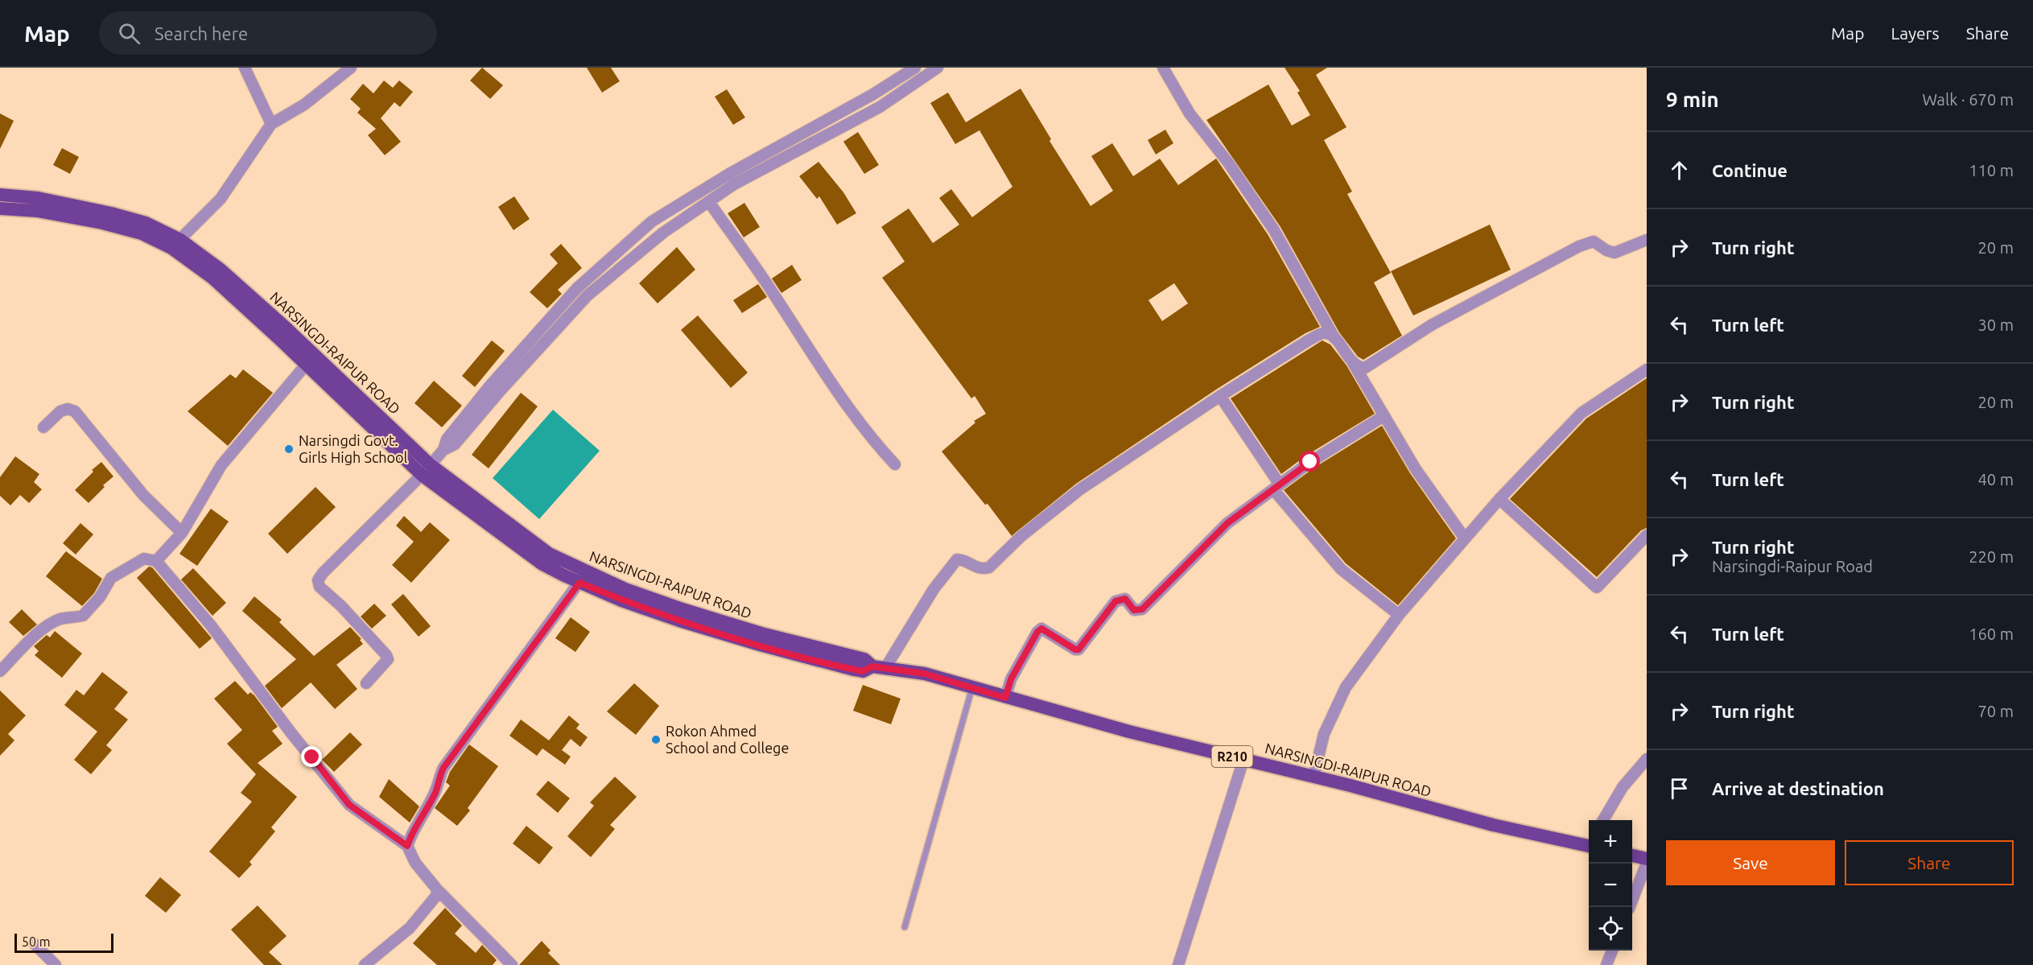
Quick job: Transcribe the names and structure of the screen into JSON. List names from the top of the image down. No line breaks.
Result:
{"streets":{"main road":["NARSINGDI-RAIPUR ROAD","R210"]},"places":["Narsingdi Govt. Girls High School","Rokon Ahmed School and College"],"scale_bar":"50 m","page":{"header":"Map","search":"Search here","nav":["Map","Layers","Share"],"heading":["9 min","Walk · 670 m"],"list":[["Continue","110 m"],["Turn right","20 m"],["Turn left","30 m"],["Turn right","20 m"],["Turn left","40 m"],["Turn right","Narsingdi-Raipur Road","220 m"],["Turn left","160 m"],["Turn right","70 m"],"Arrive at destination"],"map_buttons":["+","−"],"buttons":["Save","Share"],"scale":"50 m"}}
